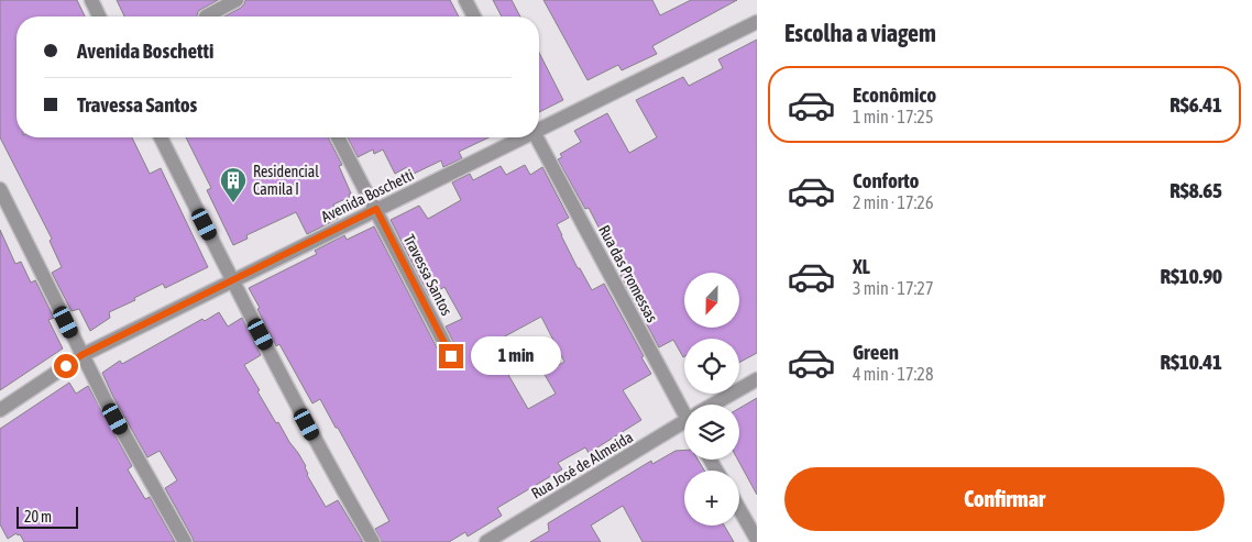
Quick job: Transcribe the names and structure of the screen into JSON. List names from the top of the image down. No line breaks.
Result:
{"streets":{"street":["Avenida Boschetti","Rua das Promessas","Travessa Santos","Rua José de Almeida"]},"crossings":[["Avenida Boschetti","Travessa Santos"]],"places":{"building":["Residencial Camila I"]},"scale_bar":"20 m","north":"bottom","page":{"heading":"Escolha a viagem","banner":["Avenida Boschetti","Travessa Santos"],"list":[{"name":"Econômico","note":"1 min · 17:25","value":"R$6.41"},{"name":"Conforto","note":"2 min · 17:26","value":"R$8.65"},{"name":"XL","note":"3 min · 17:27","value":"R$10.90"},{"name":"Green","note":"4 min · 17:28","value":"R$10.41"}],"map_buttons":"+","bubble":"1 min","buttons":"Confirmar","scale":"20 m"}}
